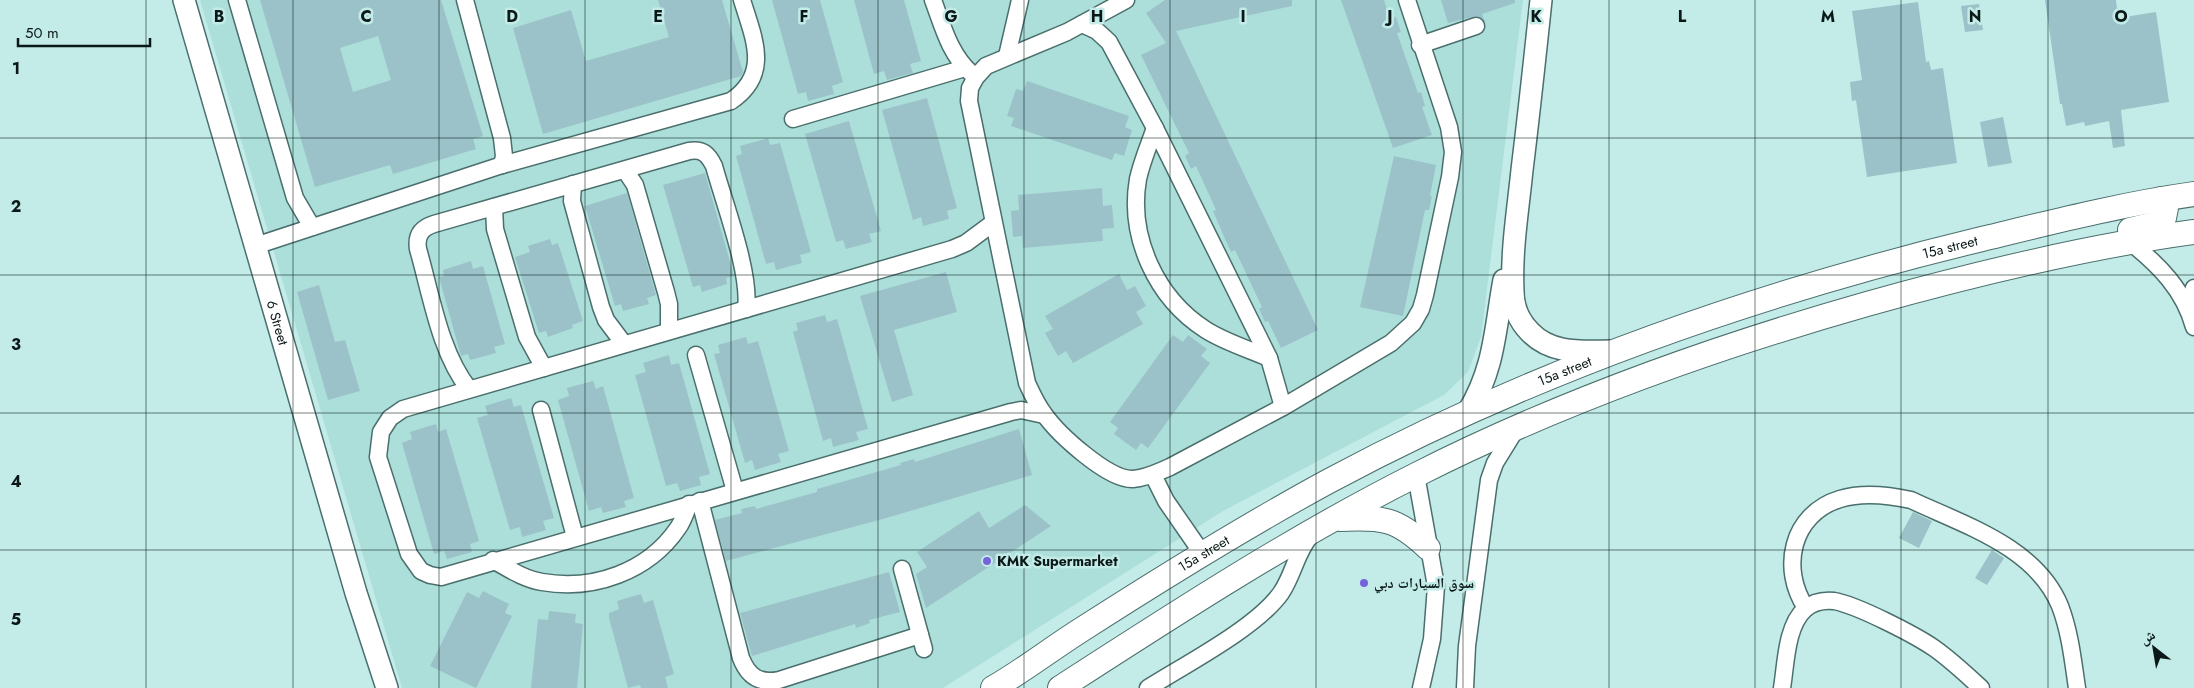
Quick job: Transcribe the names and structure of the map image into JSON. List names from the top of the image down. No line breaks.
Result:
{"streets":{"main road":["15a street"],"street":["6 Street"]},"places":["KMK Supermarket","سوق السيارات دبي"],"scale_bar":"50 m","north":"top left","grid":{"columns":["B","C","D","E","F","G","H","I","J","K","L","M","N","O"],"rows":["1","2","3","4","5"]}}
